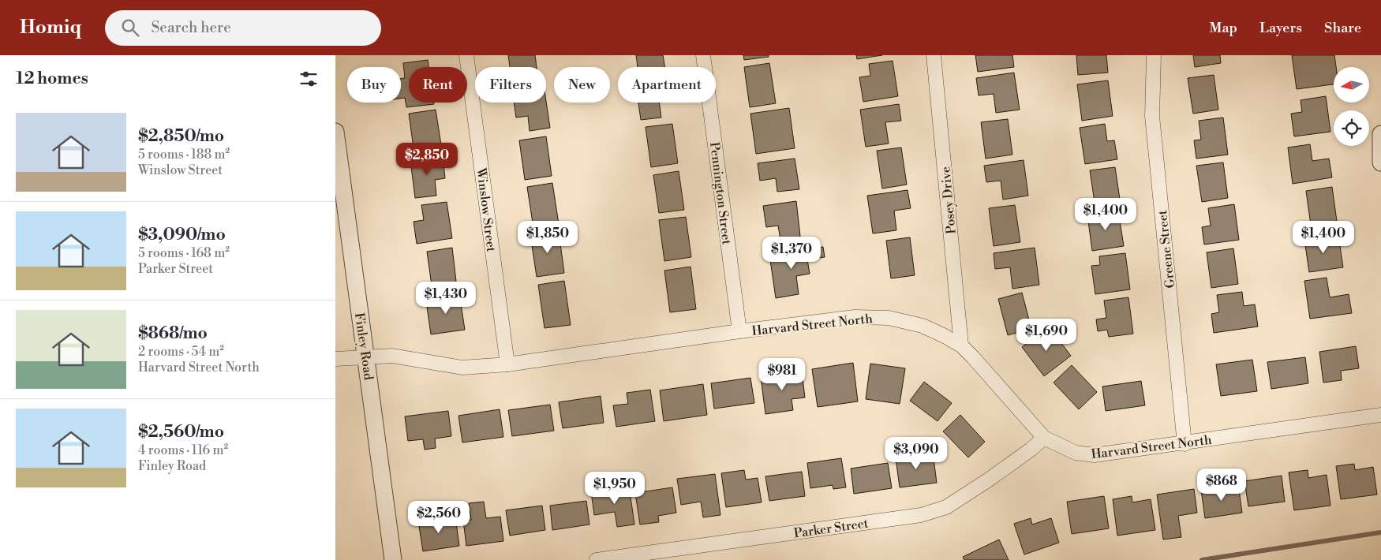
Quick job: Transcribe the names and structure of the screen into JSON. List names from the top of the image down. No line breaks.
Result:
{"streets":{"street":["Pennington Street","Posey Drive","Winslow Street","Greene Street","Harvard Street North","Finley Road","Parker Street"]},"crossings":[["Pennington Street","Harvard Street North"],["Posey Drive","Harvard Street North"],["Winslow Street","Harvard Street North"],["Greene Street","Harvard Street North"],["Harvard Street North","Finley Road"],["Harvard Street North","Parker Street"]],"north":"left","page":{"header":"Homiq","search":"Search here","nav":["Map","Layers","Share"],"heading":"12 homes","chip":["Buy","Rent","Filters","New","Apartment"],"list":[{"name":"$2,850/mo","note":"5 rooms · 188 m² · Winslow Street"},{"name":"$3,090/mo","note":"5 rooms · 168 m² · Parker Street"},{"name":"$868/mo","note":"2 rooms · 54 m² · Harvard Street North"},{"name":"$2,560/mo","note":"4 rooms · 116 m² · Finley Road"}],"price":["$2,850","$1,400","$1,850","$1,400","$1,370","$1,430","$1,690","$981","$3,090","$868","$1,950","$2,560"]}}
